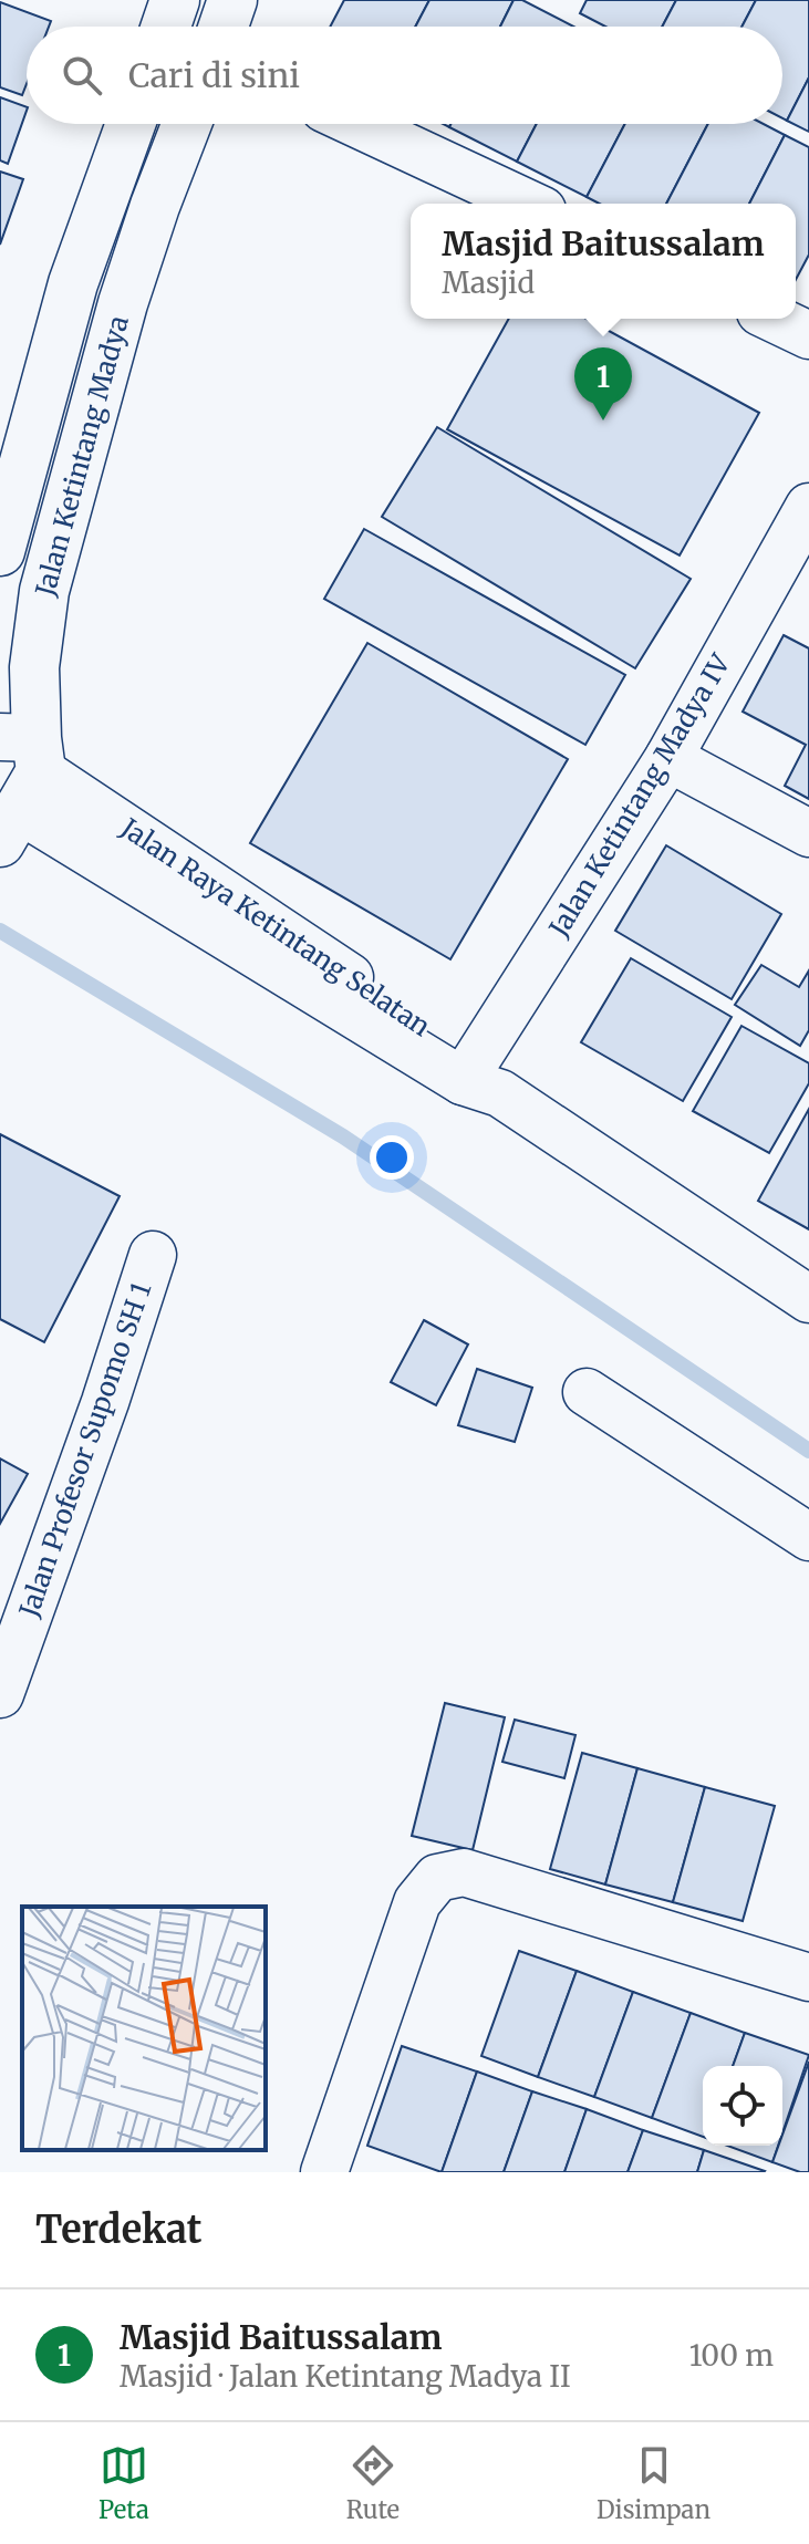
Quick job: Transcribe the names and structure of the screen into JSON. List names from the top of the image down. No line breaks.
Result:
{"streets":{"street":["Jalan Ketintang Madya","Jalan Ketintang Madya IV","Jalan Raya Ketintang Selatan","Jalan Profesor Supomo SH 1"]},"crossings":[["Jalan Ketintang Madya","Jalan Raya Ketintang Selatan"],["Jalan Ketintang Madya IV","Jalan Raya Ketintang Selatan"]],"page":{"search":"Cari di sini","popup":["Masjid Baitussalam","Masjid"],"pins":"1","heading":"Terdekat","list":[{"mark":"1","name":"Masjid Baitussalam","note":"Masjid · Jalan Ketintang Madya II","value":"100 m"}],"nav":["Peta","Rute","Disimpan"]}}
